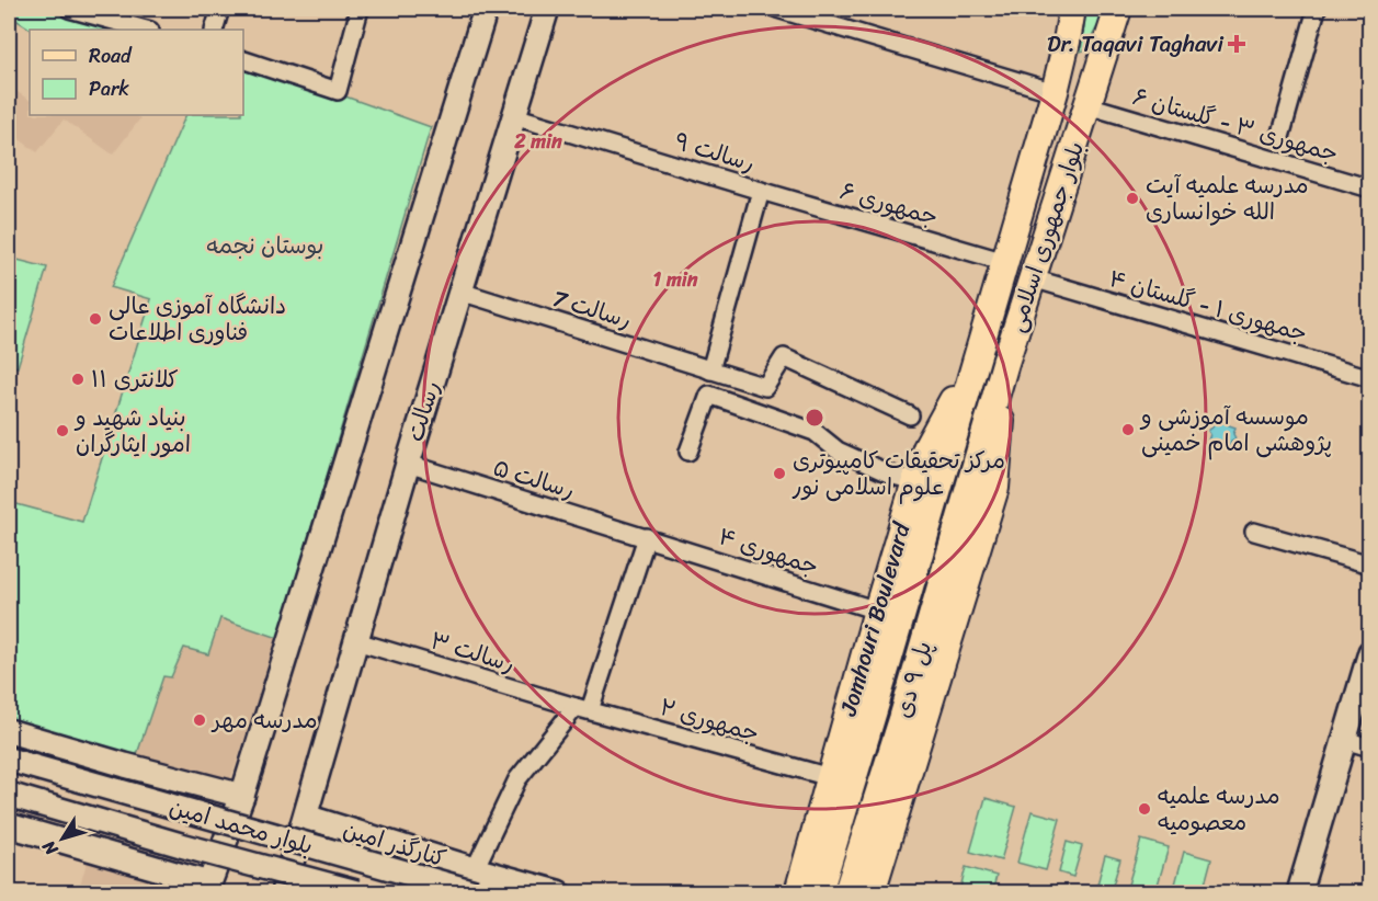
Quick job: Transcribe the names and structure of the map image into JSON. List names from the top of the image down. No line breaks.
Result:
{"streets":{"main road":["بلوار جمهوری اسلامی","Jomhouri Boulevard","پل ۹ دی"],"street":["جمهوری ۳ - گلستان ۶","رسالت ۹","جمهوری ۶","جمهوری ۱ - گلستان ۴","رسالت 7","رسالت","رسالت ۵","جمهوری ۴","رسالت ۳","جمهوری ۲","بلوار محمد امین","کنارگذر امین"]},"crossings":[["جمهوری ۳ - گلستان ۶","بلوار جمهوری اسلامی"],["رسالت ۹","جمهوری ۶"],["رسالت ۹","رسالت 7"],["رسالت ۹","رسالت"],["جمهوری ۶","Jomhouri Boulevard"],["بلوار جمهوری اسلامی","جمهوری ۱ - گلستان ۴"],["بلوار جمهوری اسلامی","پل ۹ دی"],["رسالت 7","رسالت"],["رسالت","رسالت ۵"],["رسالت","رسالت ۳"],["رسالت","کنارگذر امین"],["رسالت ۵","جمهوری ۴"],["جمهوری ۴","Jomhouri Boulevard"],["Jomhouri Boulevard","جمهوری ۲"],["رسالت ۳","جمهوری ۲"]],"parks":["بوستان نجمه"],"places":{"health":["Dr. Taqavi Taghavi"],"other":["مدرسه علمیه آیت الله خوانساری","دانشگاه آموزی عالی فناوری اطلاعات","کلانتری ۱۱","موسسه آموزشی و پژوهشی امام خمینی","بنیاد شهید و امور ایثارگران","مرکز تحقیقات کامپیوتری علوم اسلامی نور","مدرسه مهر","مدرسه علمیه معصومیه"]},"legend":["Road","Park"],"north":"bottom left","rings":["2 min","1 min"]}
